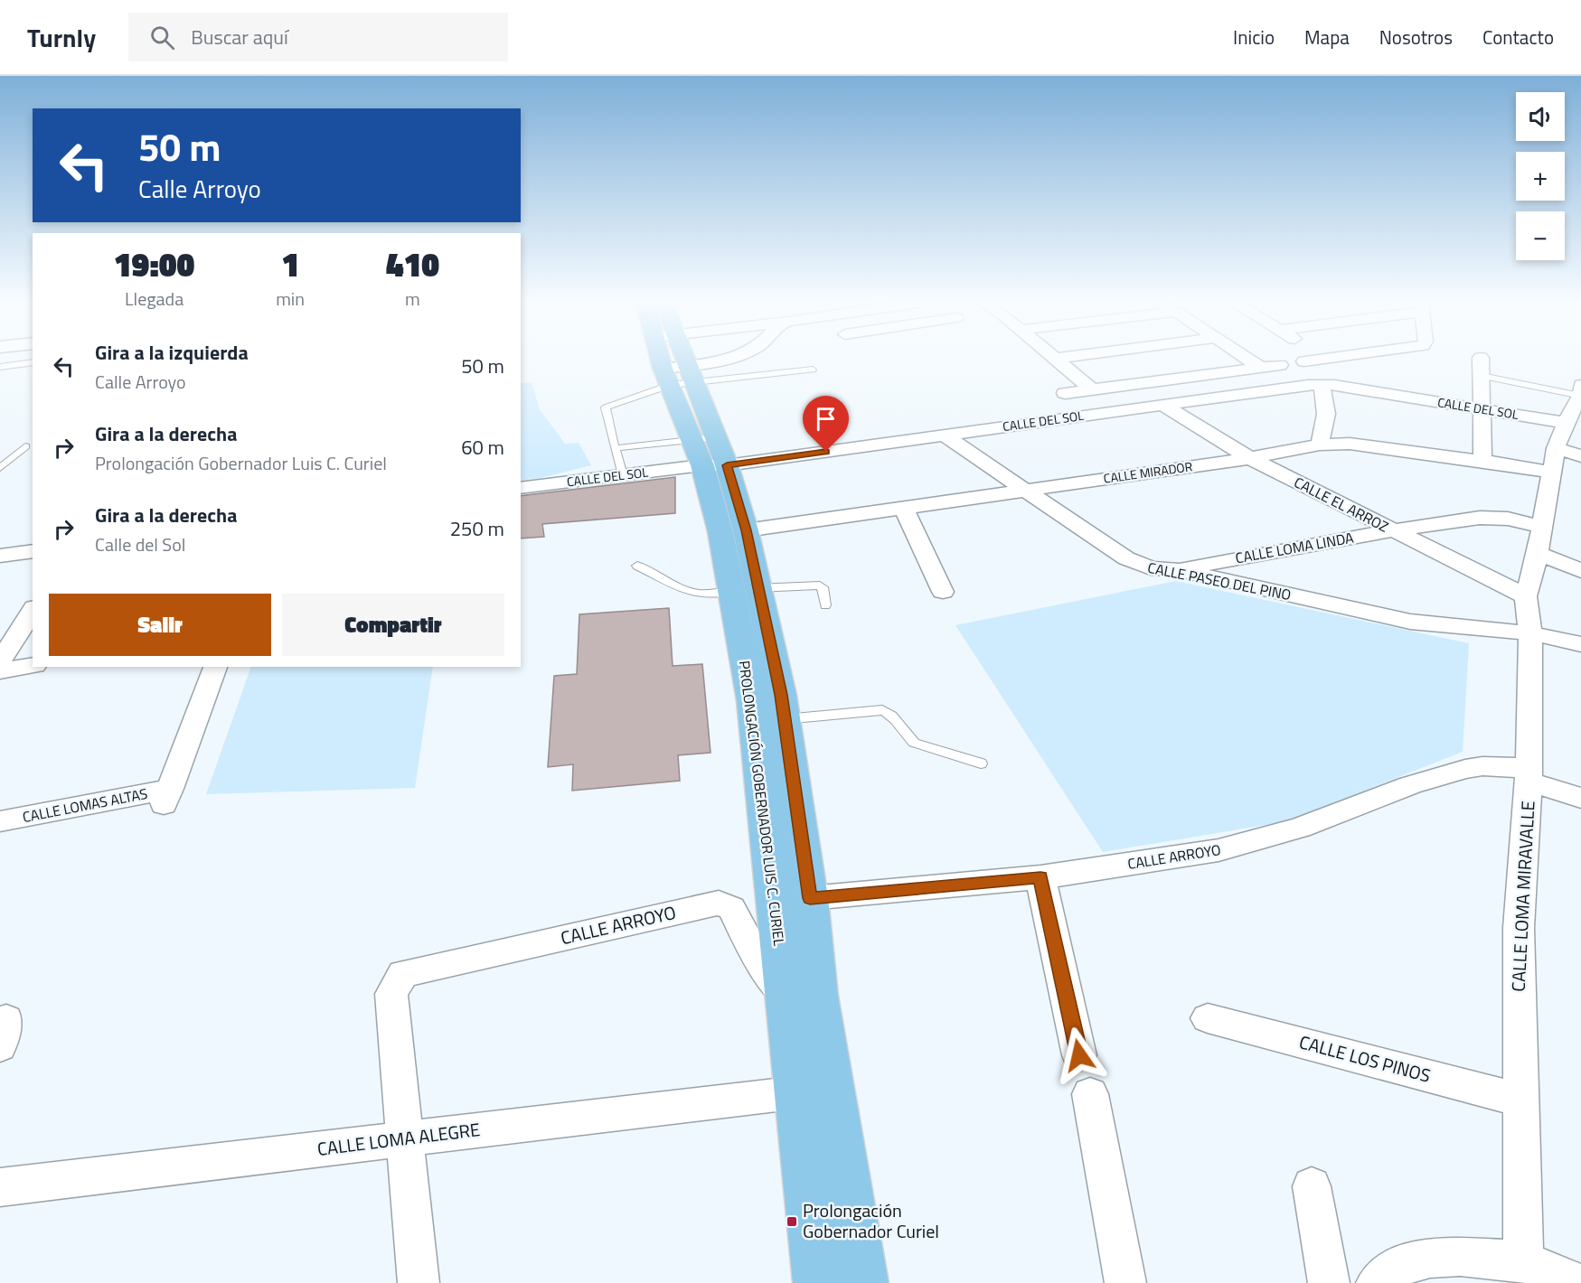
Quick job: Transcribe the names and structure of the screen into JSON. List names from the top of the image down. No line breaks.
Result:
{"streets":{"main road":["PROLONGACIÓN GOBERNADOR LUIS C. CURIEL"],"street":["CALLE DEL SOL","CALLE MIRADOR","CALLE EL ARROZ","CALLE LOMA LINDA","CALLE PASEO DEL PINO","CALLE LOMAS ALTAS","CALLE ARROYO","CALLE LOMA MIRAVALLE","CALLE LOS PINOS","CALLE LOMA ALEGRE"]},"crossings":[["CALLE DEL SOL","CALLE EL ARROZ"],["CALLE DEL SOL","CALLE PASEO DEL PINO"],["CALLE DEL SOL","PROLONGACIÓN GOBERNADOR LUIS C. CURIEL"],["CALLE DEL SOL","CALLE LOMA MIRAVALLE"],["CALLE MIRADOR","CALLE EL ARROZ"],["CALLE MIRADOR","CALLE PASEO DEL PINO"],["CALLE MIRADOR","PROLONGACIÓN GOBERNADOR LUIS C. CURIEL"],["CALLE MIRADOR","CALLE LOMA MIRAVALLE"],["CALLE EL ARROZ","CALLE LOMA LINDA"],["CALLE EL ARROZ","CALLE LOMA MIRAVALLE"],["CALLE LOMA LINDA","CALLE PASEO DEL PINO"],["CALLE LOMA LINDA","CALLE LOMA MIRAVALLE"],["CALLE PASEO DEL PINO","CALLE LOMA MIRAVALLE"],["PROLONGACIÓN GOBERNADOR LUIS C. CURIEL","CALLE ARROYO"],["PROLONGACIÓN GOBERNADOR LUIS C. CURIEL","CALLE LOMA ALEGRE"],["CALLE ARROYO","CALLE LOMA MIRAVALLE"],["CALLE ARROYO","CALLE LOMA ALEGRE"],["CALLE LOMA MIRAVALLE","CALLE LOS PINOS"]],"places":{"transit":["Prolongación Gobernador Curiel"]},"page":{"header":"Turnly","search":"Buscar aquí","nav":["Inicio","Mapa","Nosotros","Contacto"],"map_buttons":["+","−"],"turn":["50 m","Calle Arroyo"],"eta":["19:00","Llegada","1","min","410","m"],"list":[{"name":"Gira a la izquierda","note":"Calle Arroyo","value":"50 m"},{"name":"Gira a la derecha","note":"Prolongación Gobernador Luis C. Curiel","value":"60 m"},{"name":"Gira a la derecha","note":"Calle del Sol","value":"250 m"}],"buttons":["Salir","Compartir"]}}
